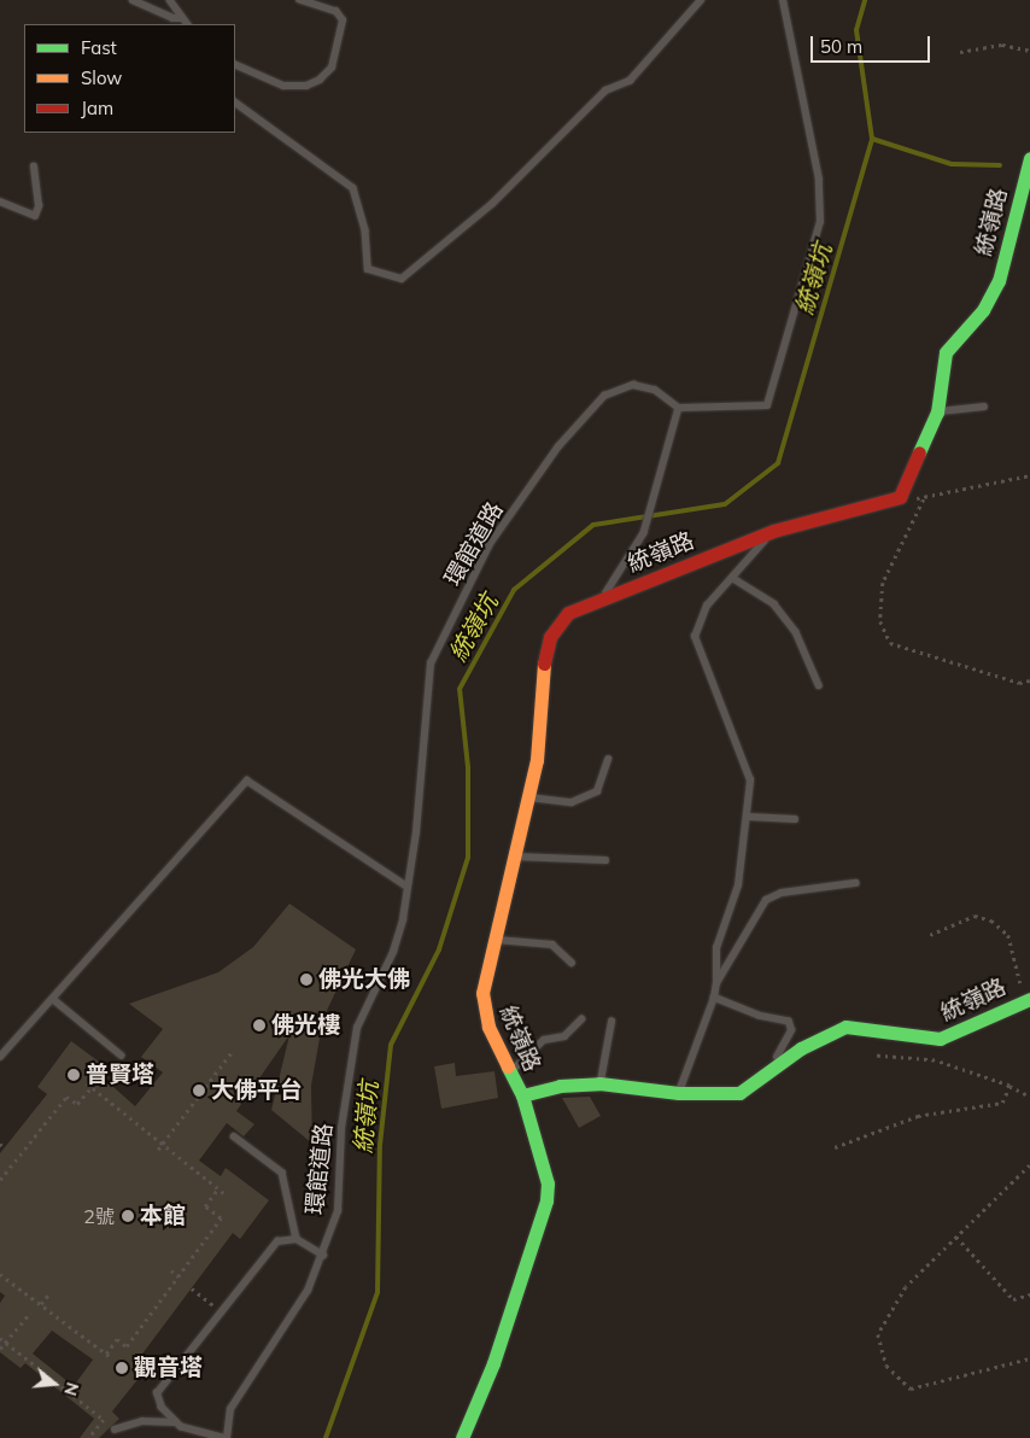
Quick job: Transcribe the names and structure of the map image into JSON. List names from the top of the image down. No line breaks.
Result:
{"streets":{"street":["統嶺路"],"lane":["環館道路"]},"water":["統嶺坑"],"places":["佛光大佛","佛光樓","普賢塔","大佛平台","本館","觀音塔"],"house_numbers":["2號"],"legend":["Fast","Slow","Jam"],"scale_bar":"50 m","north":"right"}
